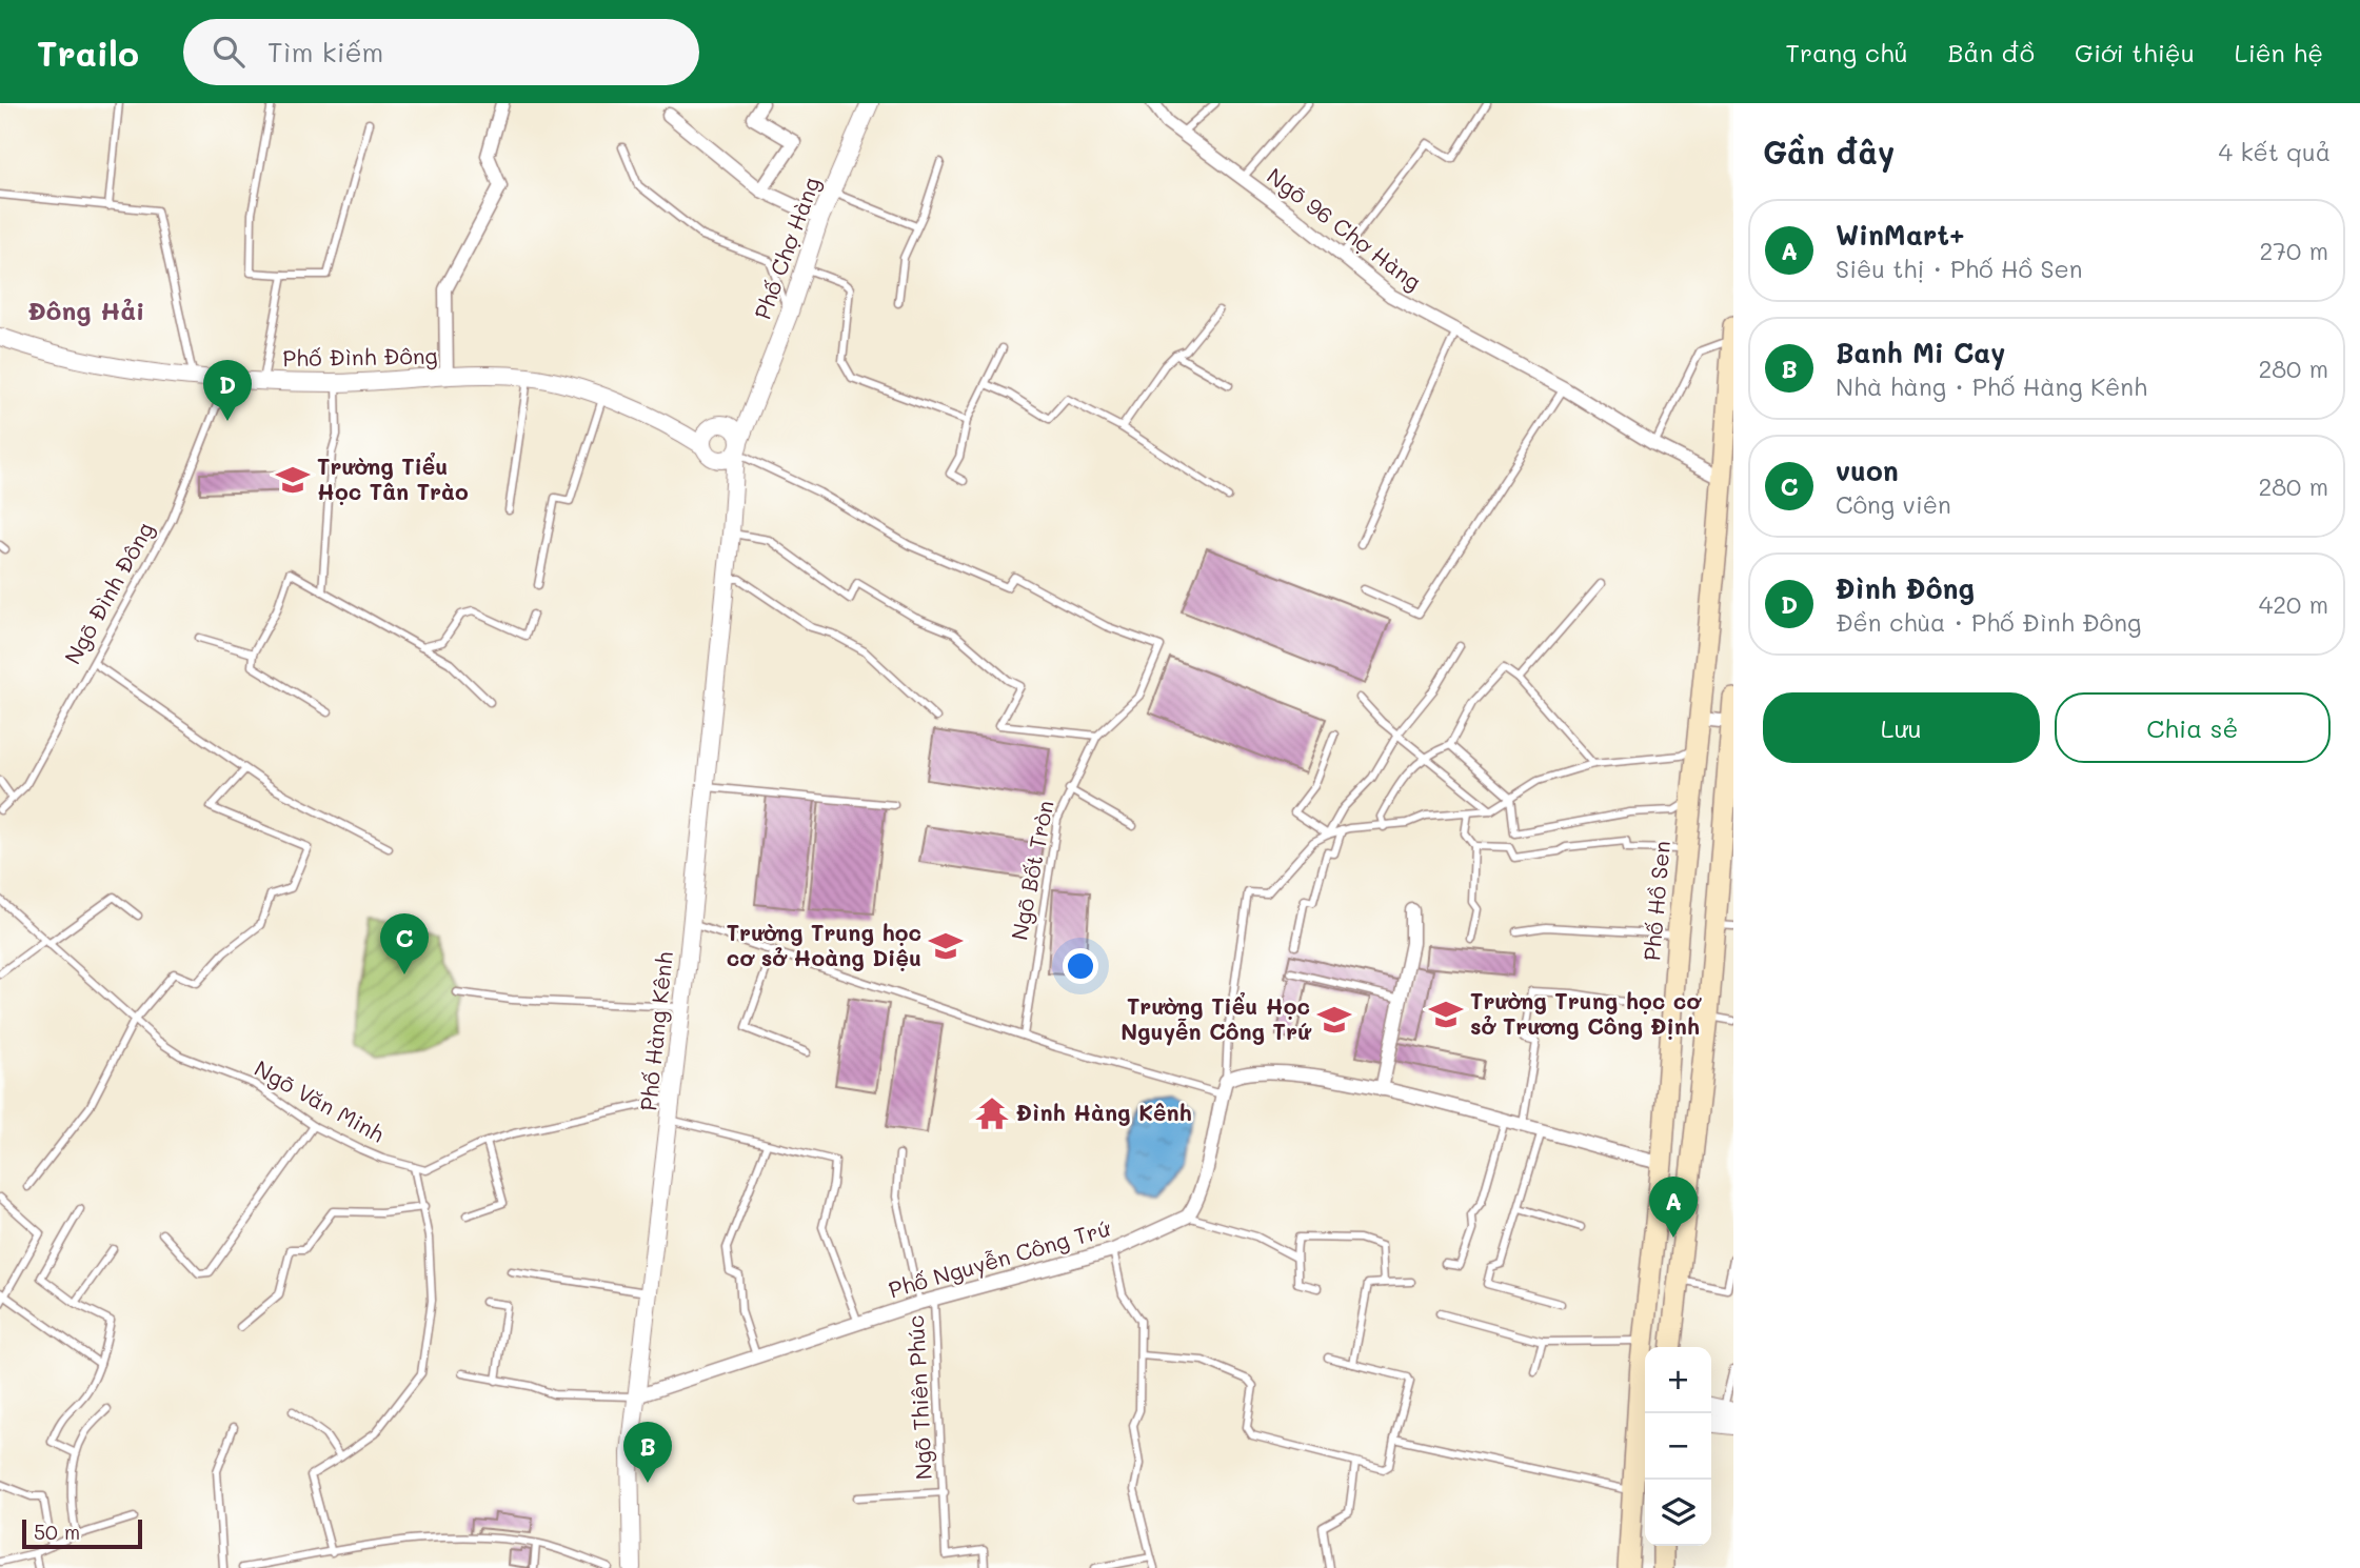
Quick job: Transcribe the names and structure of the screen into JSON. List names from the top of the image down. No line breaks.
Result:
{"streets":{"main road":["Phố Hồ Sen"],"street":["Ngõ 96 Chợ Hàng","Phố Chợ Hàng","Phố Đình Đông","Phố Hàng Kênh","Phố Nguyễn Công Trứ"],"lane":["Ngõ Đình Đông","Ngõ Bốt Tròn","Ngõ Văn Minh","Ngõ Thiên Phúc"]},"crossings":[["Phố Chợ Hàng","Ngõ Bốt Tròn"],["Phố Chợ Hàng","Phố Hàng Kênh"],["Phố Đình Đông","Ngõ Đình Đông"],["Ngõ Bốt Tròn","Phố Hàng Kênh"],["Phố Hàng Kênh","Ngõ Văn Minh"],["Phố Hàng Kênh","Phố Nguyễn Công Trứ"],["Phố Nguyễn Công Trứ","Ngõ Thiên Phúc"]],"districts":["Đông Hải"],"places":{"school or university":["Trường Tiểu Học Tân Trào","Trường Trung học cơ sở Hoàng Diệu","Trường Trung học cơ sở Trương Công Định","Trường Tiểu Học Nguyễn Công Trứ"],"temple":["Đình Hàng Kênh"]},"scale_bar":"50 m","page":{"header":"Trailo","search":"Tìm kiếm","nav":["Trang chủ","Bản đồ","Giới thiệu","Liên hệ"],"heading":["Gần đây","4 kết quả"],"list":[{"mark":"A","name":"WinMart+","note":"Siêu thị · Phố Hồ Sen","value":"270 m"},{"mark":"B","name":"Banh Mi Cay","note":"Nhà hàng · Phố Hàng Kênh","value":"280 m"},{"mark":"C","name":"vuon","note":"Công viên","value":"280 m"},{"mark":"D","name":"Đình Đông","note":"Đền chùa · Phố Đình Đông","value":"420 m"}],"pins":["D","C","A","B"],"buttons":["Lưu","Chia sẻ"],"map_buttons":["+","−"],"scale":"50 m"}}
